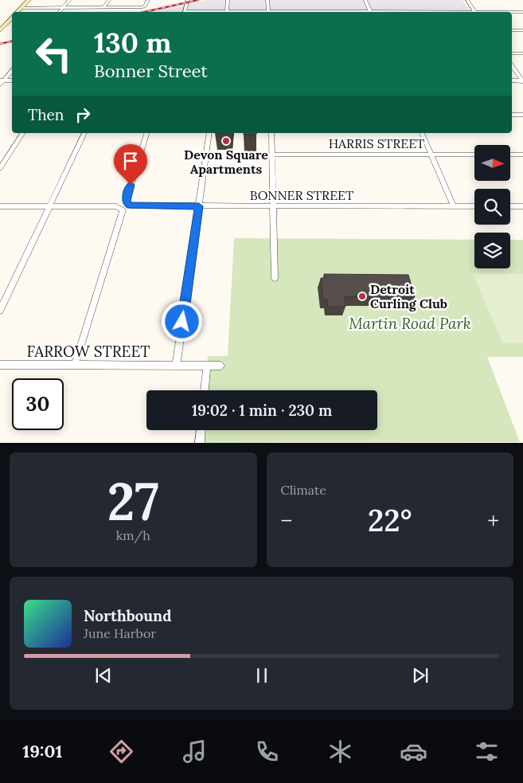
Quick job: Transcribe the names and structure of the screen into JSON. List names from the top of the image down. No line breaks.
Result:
{"streets":{"street":["HARRIS STREET","BONNER STREET","FARROW STREET"]},"parks":["Martin Road Park"],"places":["Devon Square Apartments","Detroit Curling Club"],"north":"right","page":{"turn":["130 m","Bonner Street"],"then":"Then","limit":"30","trip":"19:02 · 1 min · 230 m","tile":[["27","km/h"],"Climate"],"heat":["−","22°","+"],"song":["Northbound","June Harbor"],"tabs":"19:01"}}
